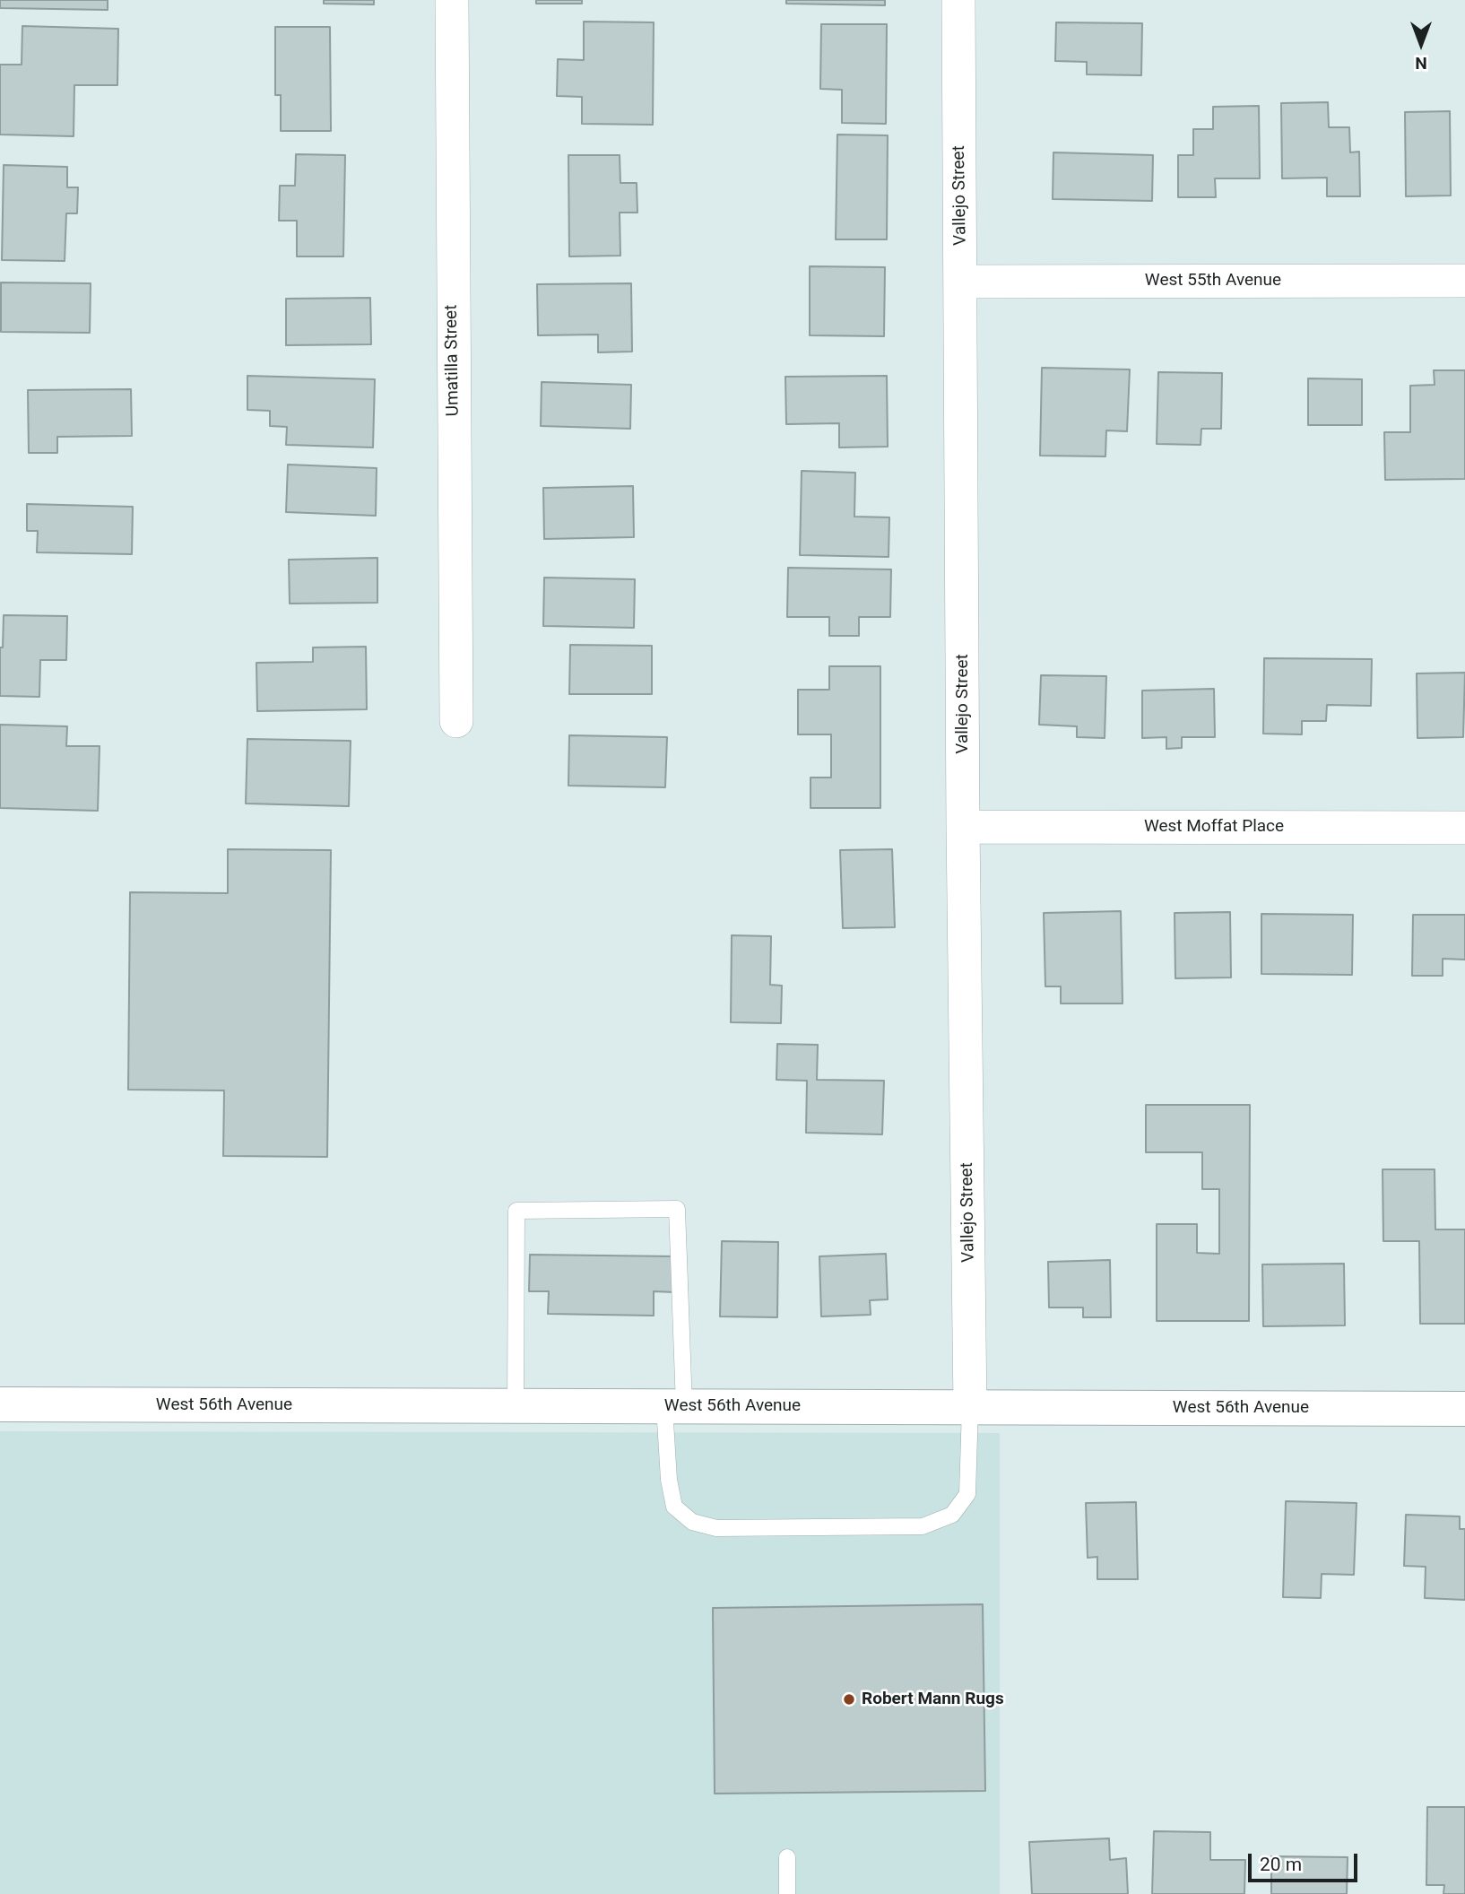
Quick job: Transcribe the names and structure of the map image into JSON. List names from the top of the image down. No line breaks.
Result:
{"streets":{"street":["Vallejo Street","West 55th Avenue","Umatilla Street","West Moffat Place","West 56th Avenue"]},"crossings":[["Vallejo Street","West 55th Avenue"],["Vallejo Street","West Moffat Place"],["Vallejo Street","West 56th Avenue"]],"places":["Robert Mann Rugs"],"scale_bar":"20 m","north":"bottom"}
